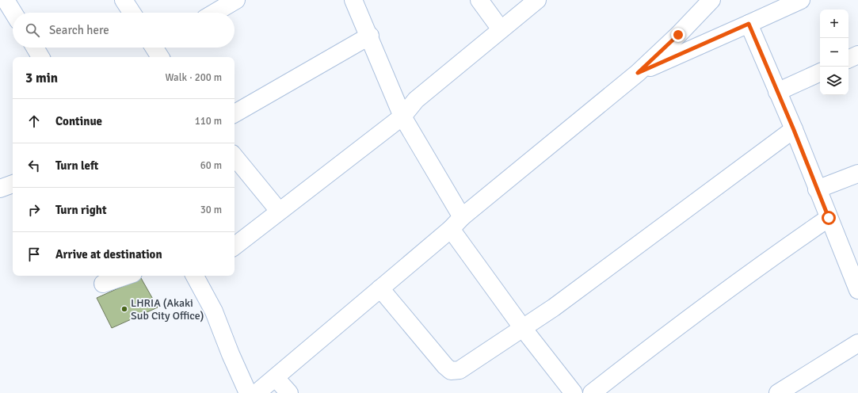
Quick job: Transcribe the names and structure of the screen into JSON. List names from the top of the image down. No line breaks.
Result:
{"places":["LHRIA (Akaki Sub City Office)"],"page":{"map_buttons":["+","−"],"search":"Search here","heading":["3 min","Walk · 200 m"],"list":[["Continue","110 m"],["Turn left","60 m"],["Turn right","30 m"],"Arrive at destination"]}}
